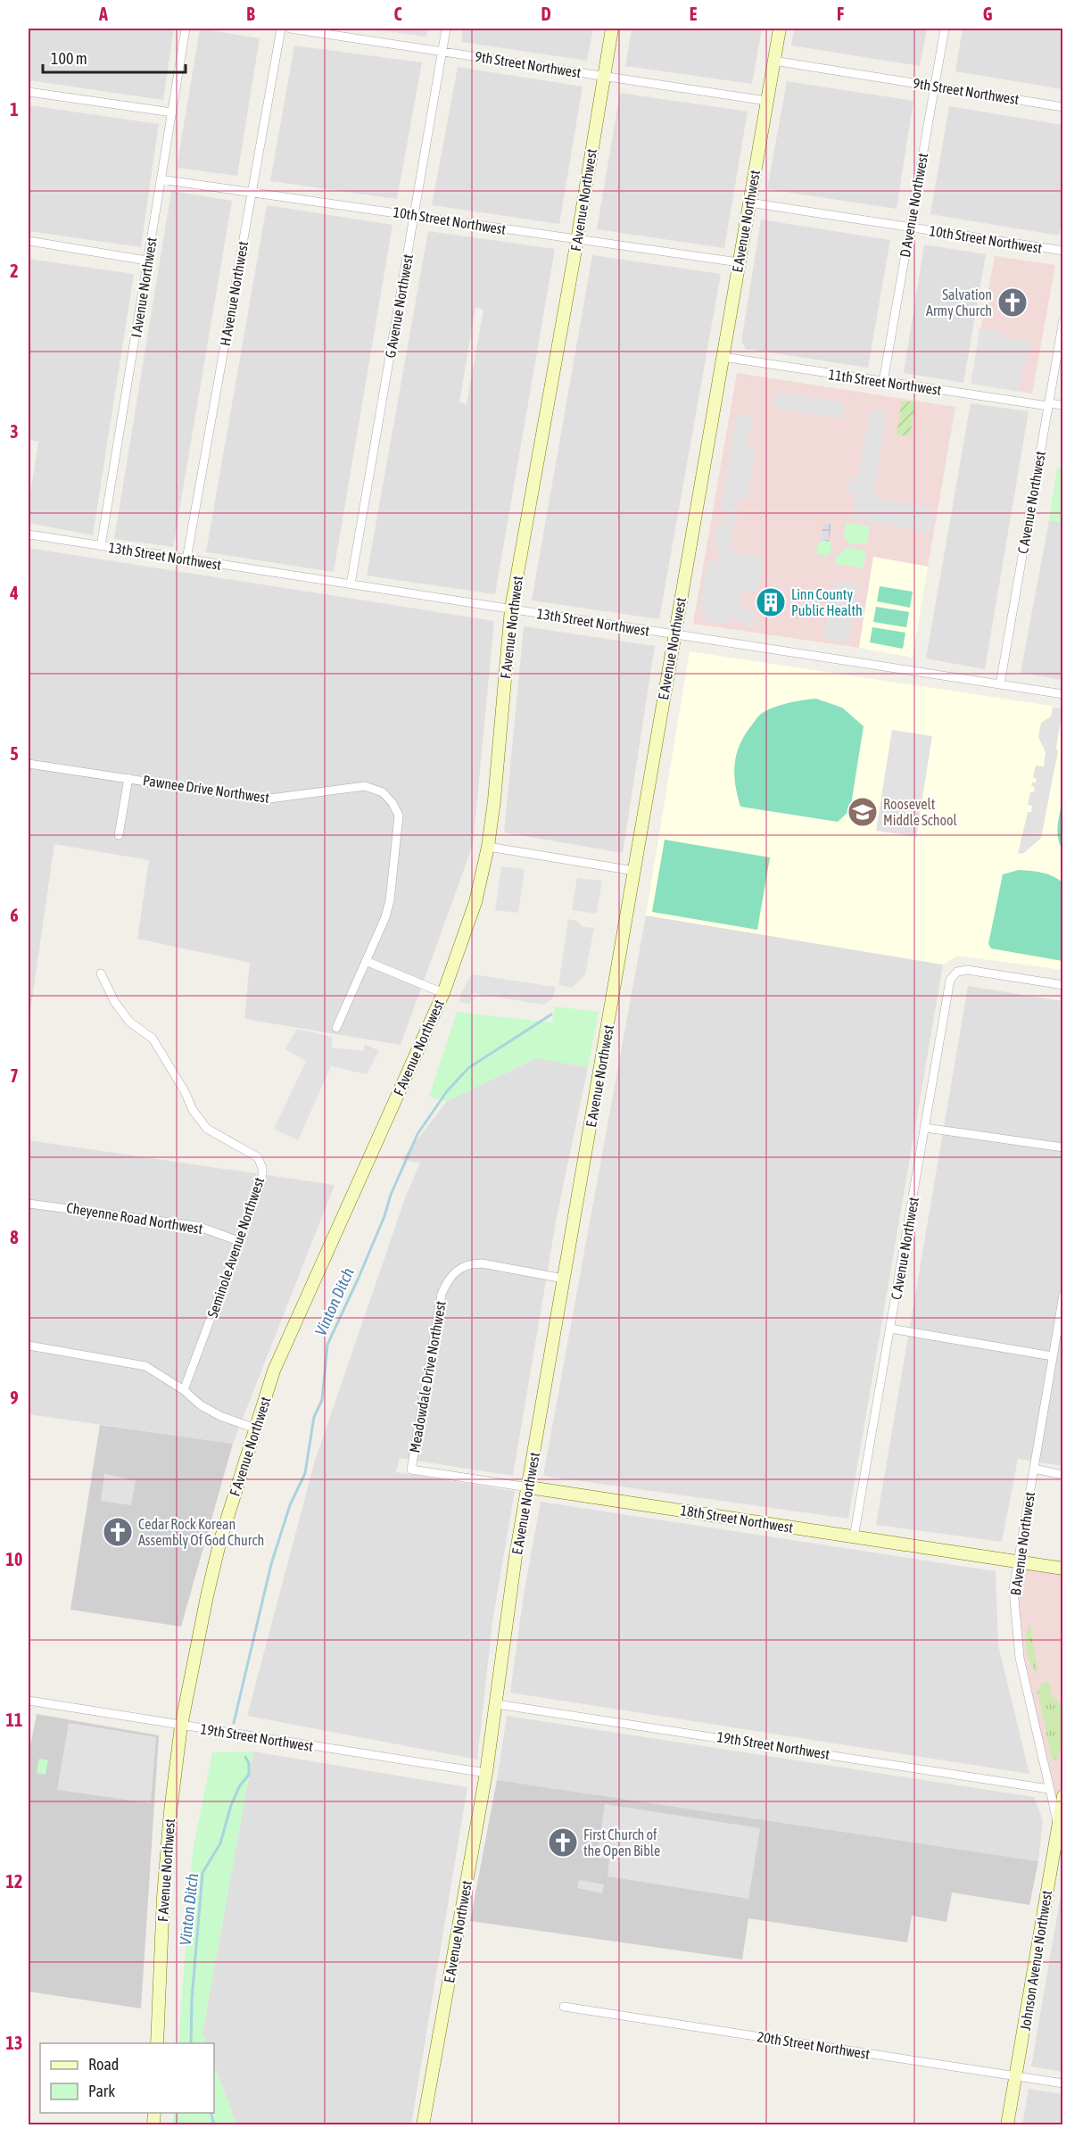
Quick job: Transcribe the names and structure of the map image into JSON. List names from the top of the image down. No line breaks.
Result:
{"streets":{"street":["9th Street Northwest","F Avenue Northwest","D Avenue Northwest","10th Street Northwest","E Avenue Northwest","I Avenue Northwest","H Avenue Northwest","G Avenue Northwest","11th Street Northwest","C Avenue Northwest","13th Street Northwest","Pawnee Drive Northwest","Cheyenne Road Northwest","Seminole Avenue Northwest","Meadowdale Drive Northwest","18th Street Northwest","B Avenue Northwest","19th Street Northwest","Johnson Avenue Northwest","20th Street Northwest"]},"crossings":[["9th Street Northwest","F Avenue Northwest"],["9th Street Northwest","D Avenue Northwest"],["9th Street Northwest","E Avenue Northwest"],["9th Street Northwest","G Avenue Northwest"],["F Avenue Northwest","10th Street Northwest"],["F Avenue Northwest","13th Street Northwest"],["F Avenue Northwest","19th Street Northwest"],["D Avenue Northwest","10th Street Northwest"],["D Avenue Northwest","11th Street Northwest"],["10th Street Northwest","E Avenue Northwest"],["10th Street Northwest","I Avenue Northwest"],["10th Street Northwest","H Avenue Northwest"],["10th Street Northwest","G Avenue Northwest"],["E Avenue Northwest","11th Street Northwest"],["E Avenue Northwest","13th Street Northwest"],["E Avenue Northwest","Meadowdale Drive Northwest"],["E Avenue Northwest","18th Street Northwest"],["E Avenue Northwest","19th Street Northwest"],["I Avenue Northwest","13th Street Northwest"],["H Avenue Northwest","13th Street Northwest"],["G Avenue Northwest","13th Street Northwest"],["11th Street Northwest","C Avenue Northwest"],["C Avenue Northwest","13th Street Northwest"],["C Avenue Northwest","18th Street Northwest"],["Cheyenne Road Northwest","Seminole Avenue Northwest"],["Meadowdale Drive Northwest","18th Street Northwest"],["18th Street Northwest","B Avenue Northwest"],["B Avenue Northwest","19th Street Northwest"],["B Avenue Northwest","Johnson Avenue Northwest"],["Johnson Avenue Northwest","20th Street Northwest"]],"water":["Vinton Ditch"],"places":{"church":["Salvation Army Church","Cedar Rock Korean Assembly Of God Church","First Church of the Open Bible"],"building":["Linn County Public Health"],"school or university":["Roosevelt Middle School"]},"legend":["Road","Park"],"scale_bar":"100 m","grid":{"columns":["A","B","C","D","E","F","G"],"rows":["1","2","3","4","5","6","7","8","9","10","11","12","13"]}}
